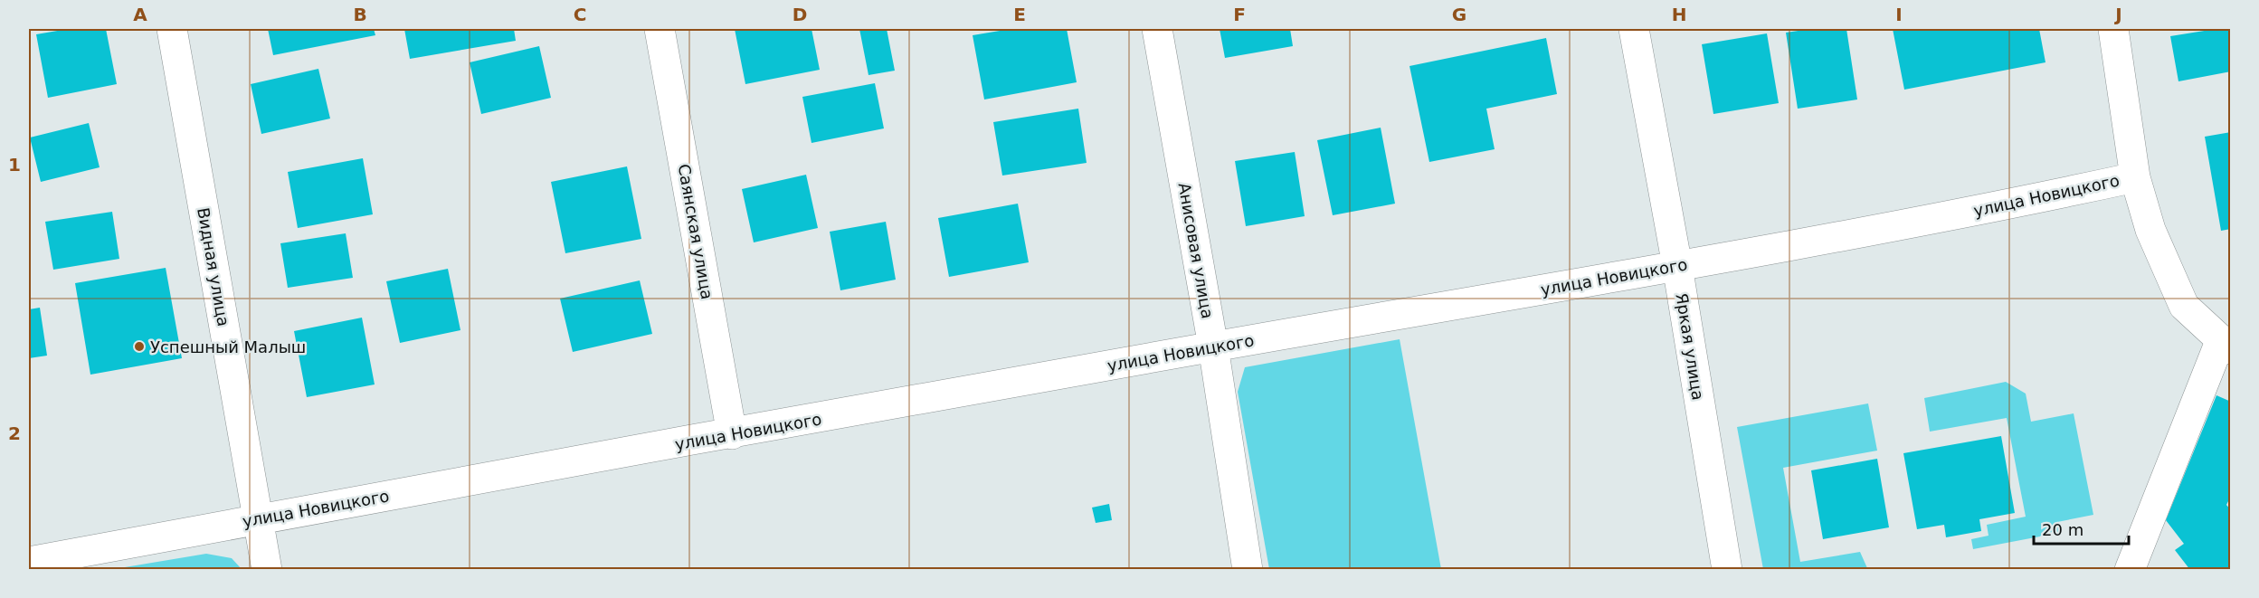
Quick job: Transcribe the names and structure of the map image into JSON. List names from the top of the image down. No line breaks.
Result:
{"streets":{"street":["улица Новицкого","Саянская улица","Анисовая улица","Видная улица","Яркая улица"]},"crossings":[["улица Новицкого","Саянская улица"],["улица Новицкого","Анисовая улица"],["улица Новицкого","Видная улица"],["улица Новицкого","Яркая улица"]],"places":["Успешный Малыш"],"scale_bar":"20 m","grid":{"columns":["A","B","C","D","E","F","G","H","I","J"],"rows":["1","2"]}}
